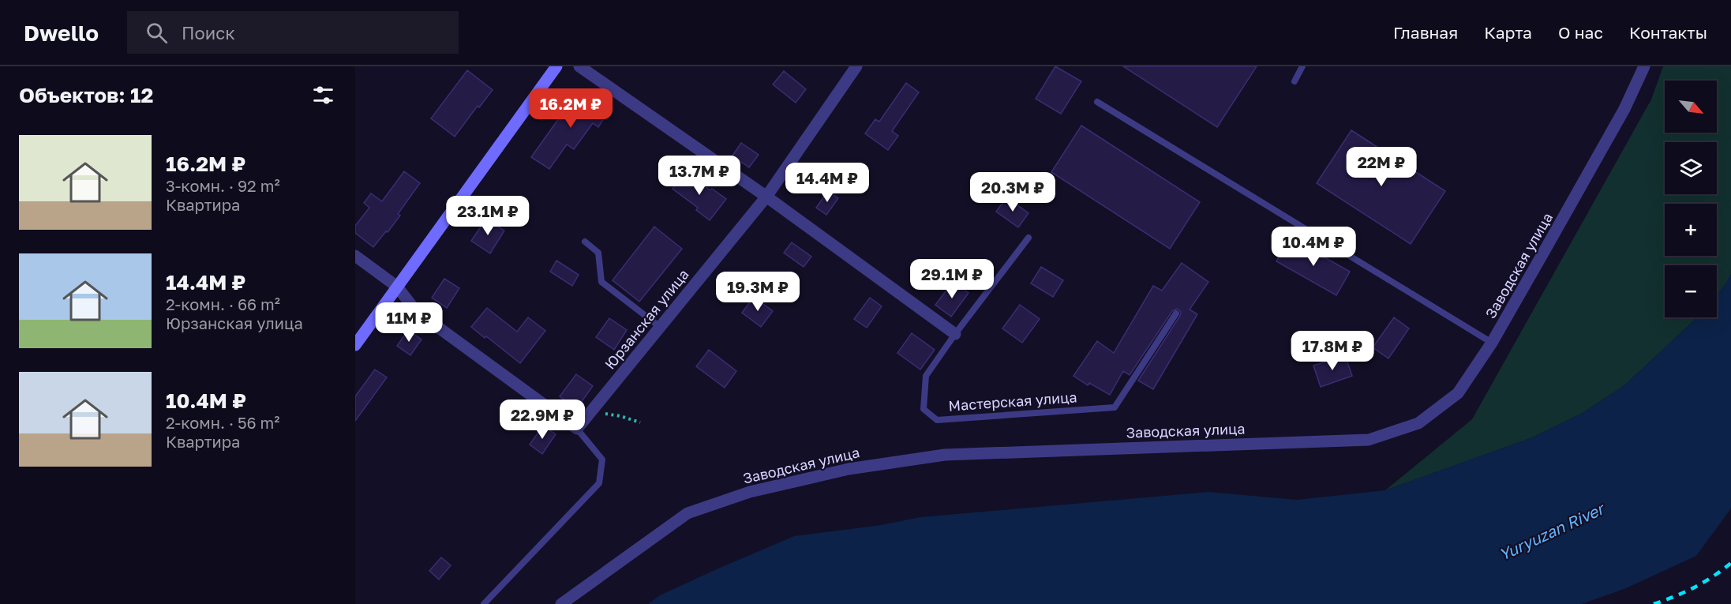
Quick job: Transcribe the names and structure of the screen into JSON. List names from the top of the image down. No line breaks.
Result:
{"streets":{"street":["Заводская улица","Юрзанская улица"],"lane":["Мастерская улица"]},"water":["Yuryuzan River"],"north":"bottom right","page":{"header":"Dwello","search":"Поиск","nav":["Главная","Карта","О нас","Контакты"],"heading":"Объектов: 12","map_buttons":["+","−"],"price":["16.2M ₽","22M ₽","13.7M ₽","14.4M ₽","20.3M ₽","23.1M ₽","10.4M ₽","29.1M ₽","19.3M ₽","11M ₽","17.8M ₽","22.9M ₽"],"list":[{"name":"16.2M ₽","note":"3-комн. · 92 m² · Квартира"},{"name":"14.4M ₽","note":"2-комн. · 66 m² · Юрзанская улица"},{"name":"10.4M ₽","note":"2-комн. · 56 m² · Квартира"}]}}
